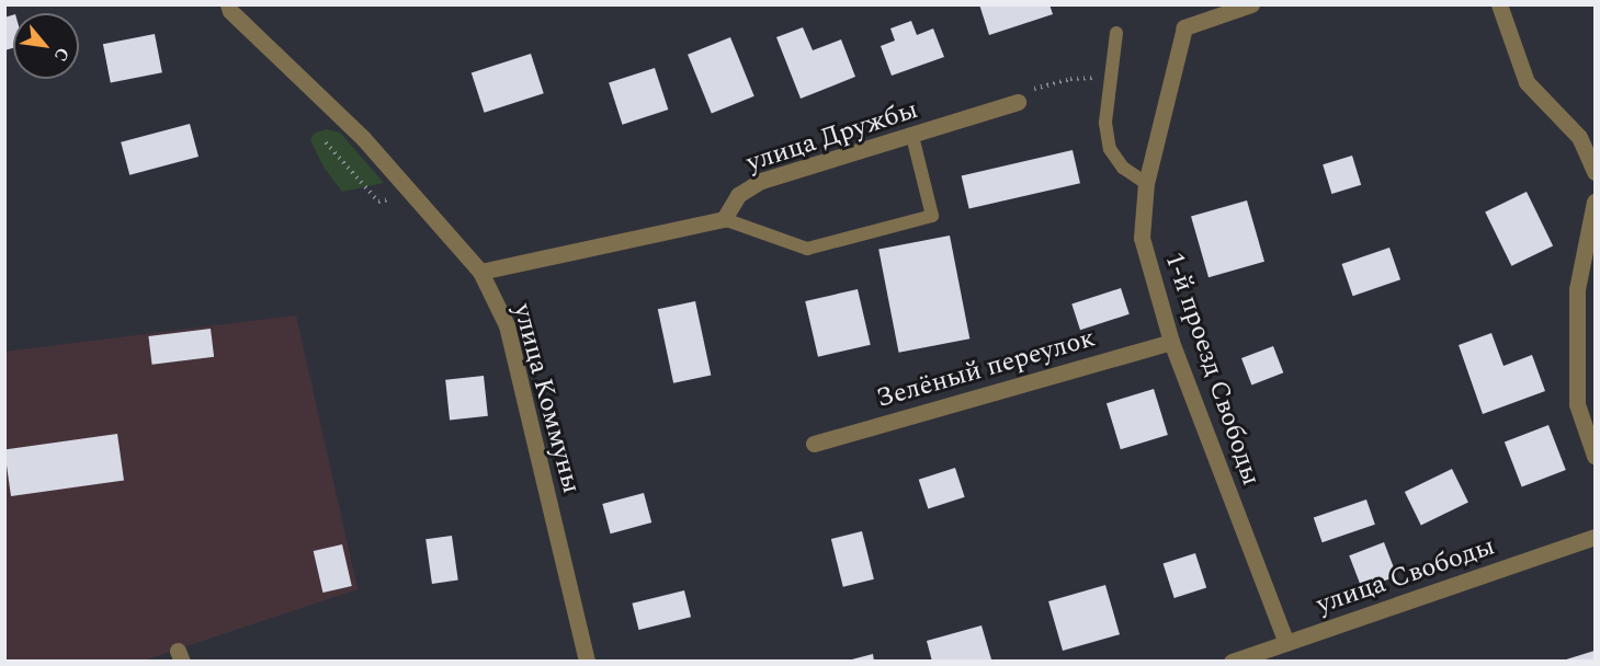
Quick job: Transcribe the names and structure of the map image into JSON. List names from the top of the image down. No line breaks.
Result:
{"streets":{"street":["улица Дружбы","Зелёный переулок","1-й проезд Свободы","улица Коммуны","улица Свободы"]},"crossings":[["Зелёный переулок","1-й проезд Свободы"],["1-й проезд Свободы","улица Свободы"]],"north":"bottom right"}
